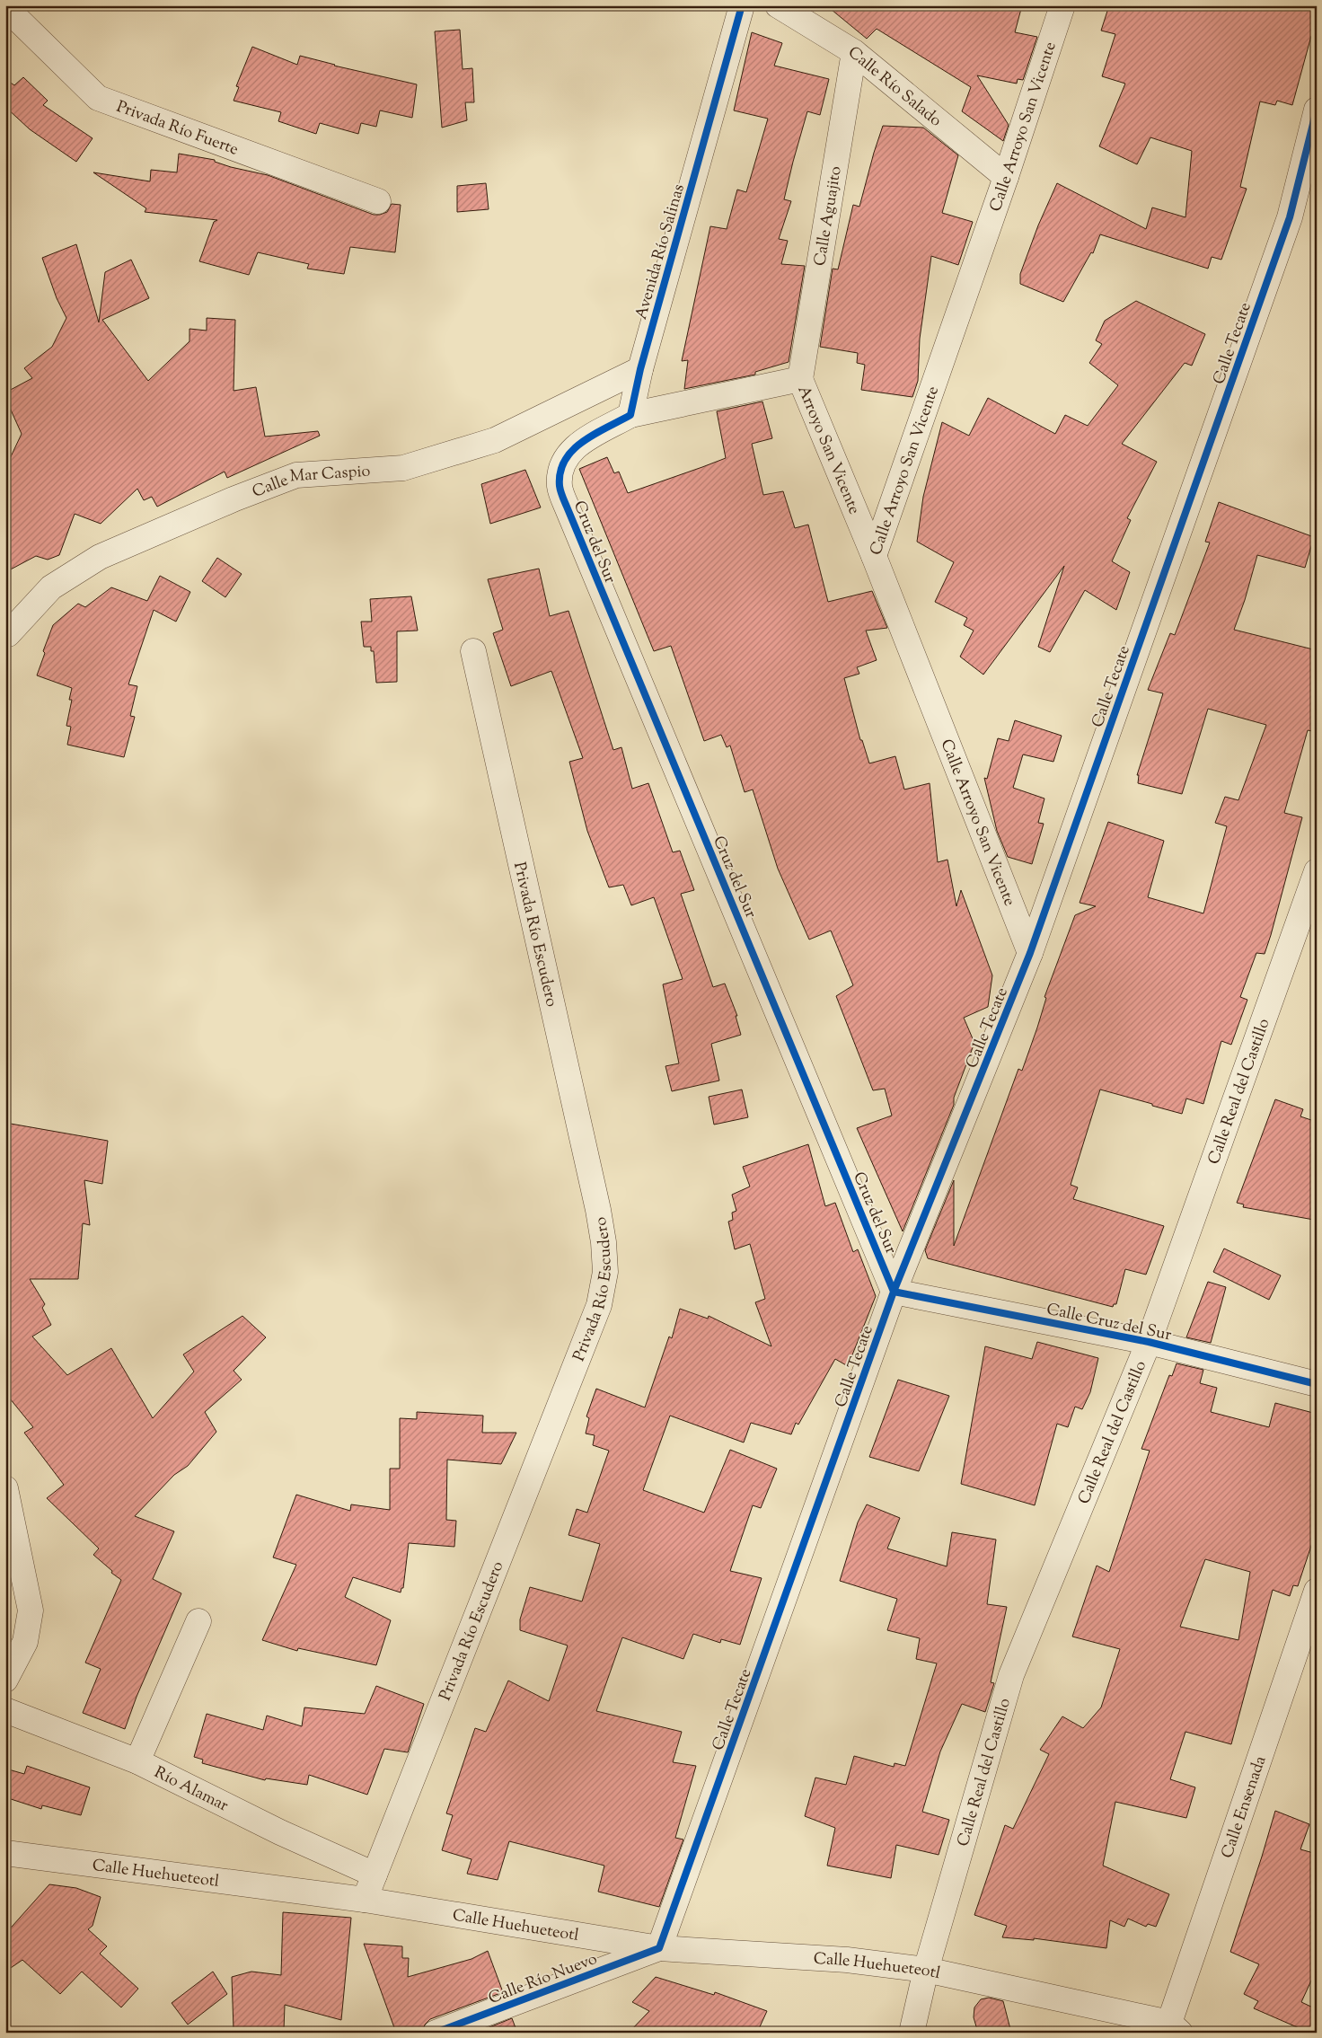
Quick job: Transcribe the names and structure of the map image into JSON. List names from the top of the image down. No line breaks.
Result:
{"streets":{"street":["Calle Río Salado","Calle Arroyo San Vicente","Privada Río Fuerte","Calle Aguajito","Avenida Río Salinas","Calle Tecate","Arroyo San Vicente","Calle Mar Caspio","Cruz del Sur","Privada Río Escudero","Calle Real del Castillo","Calle Cruz del Sur","Río Alamar","Calle Ensenada","Calle Huehueteotl","Calle Río Nuevo"]},"crossings":[["Calle Río Salado","Calle Arroyo San Vicente"],["Calle Río Salado","Calle Aguajito"],["Calle Arroyo San Vicente","Calle Tecate"],["Calle Arroyo San Vicente","Arroyo San Vicente"],["Calle Aguajito","Arroyo San Vicente"],["Avenida Río Salinas","Arroyo San Vicente"],["Avenida Río Salinas","Calle Mar Caspio"],["Avenida Río Salinas","Cruz del Sur"],["Calle Tecate","Cruz del Sur"],["Calle Tecate","Calle Cruz del Sur"],["Calle Tecate","Calle Huehueteotl"],["Calle Tecate","Calle Río Nuevo"],["Arroyo San Vicente","Cruz del Sur"],["Cruz del Sur","Calle Cruz del Sur"],["Privada Río Escudero","Río Alamar"],["Privada Río Escudero","Calle Huehueteotl"],["Calle Real del Castillo","Calle Cruz del Sur"],["Calle Real del Castillo","Calle Huehueteotl"],["Calle Ensenada","Calle Huehueteotl"],["Calle Huehueteotl","Calle Río Nuevo"]]}
